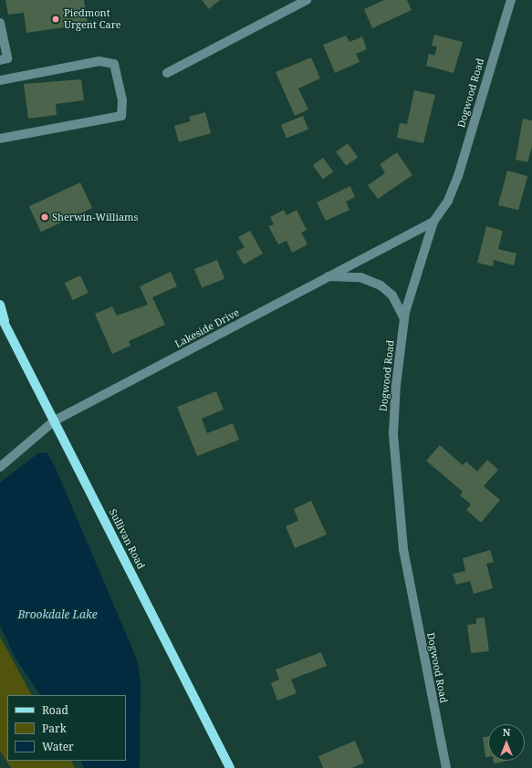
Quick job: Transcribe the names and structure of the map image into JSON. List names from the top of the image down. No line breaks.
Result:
{"streets":{"main road":["Sullivan Road"],"street":["Dogwood Road","Lakeside Drive"]},"crossings":[["Dogwood Road","Lakeside Drive"],["Lakeside Drive","Sullivan Road"]],"water":["Brookdale Lake"],"places":["Piedmont Urgent Care","Sherwin-Williams"],"legend":["Road","Park","Water"],"north":"top"}
